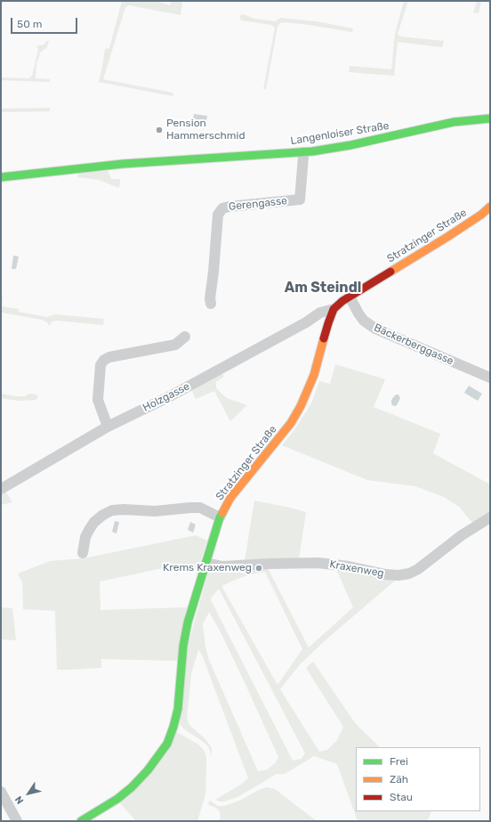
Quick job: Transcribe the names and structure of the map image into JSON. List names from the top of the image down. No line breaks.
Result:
{"streets":{"street":["Langenloiser Straße","Gerengasse","Stratzinger Straße","Bäckerberggasse","Holzgasse","Kraxenweg"]},"crossings":[["Langenloiser Straße","Gerengasse"],["Stratzinger Straße","Bäckerberggasse"],["Stratzinger Straße","Holzgasse"],["Stratzinger Straße","Kraxenweg"]],"districts":["Am Steindl"],"places":["Pension Hammerschmid","Krems Kraxenweg"],"legend":["Frei","Zäh","Stau"],"scale_bar":"50 m","north":"bottom left"}
